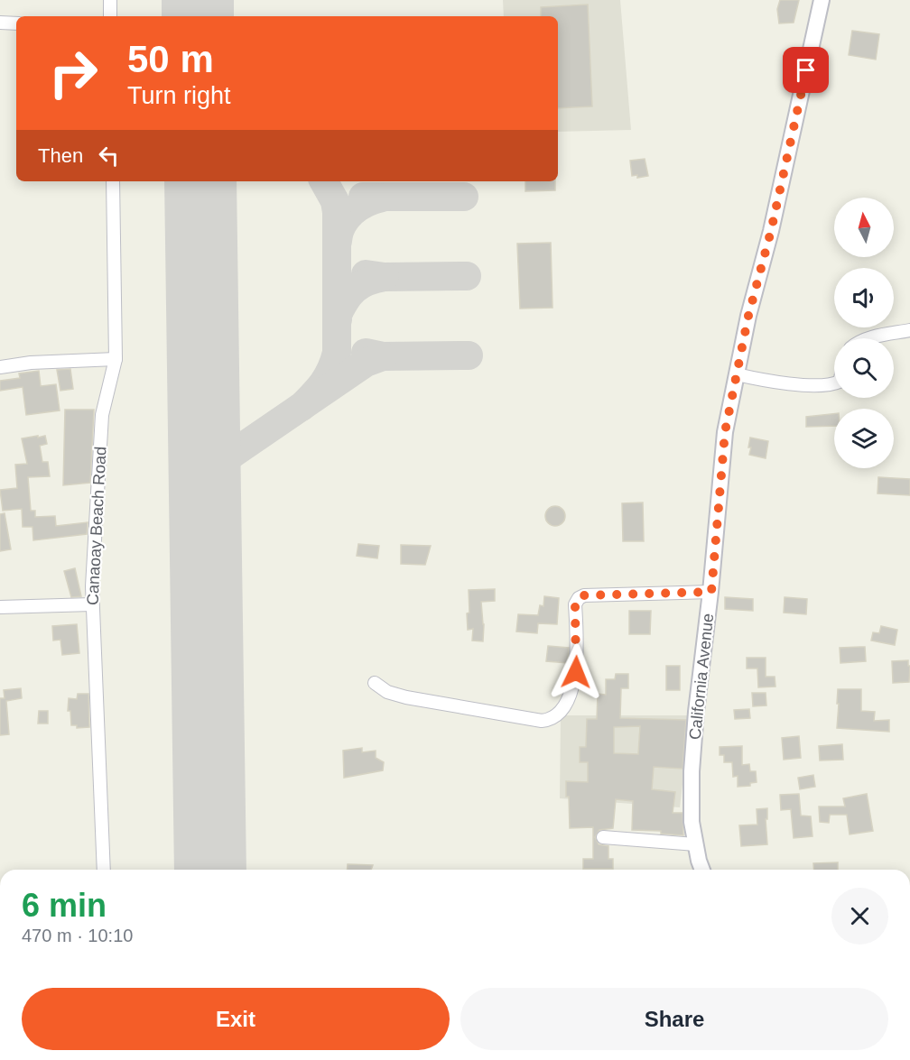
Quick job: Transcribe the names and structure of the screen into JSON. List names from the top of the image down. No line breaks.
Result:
{"streets":{"street":["Canaoay Beach Road","California Avenue"]},"north":"top","page":{"turn":["50 m","Turn right"],"then":"Then","heading":["6 min","470 m · 10:10"],"buttons":["Exit","Share"]}}
